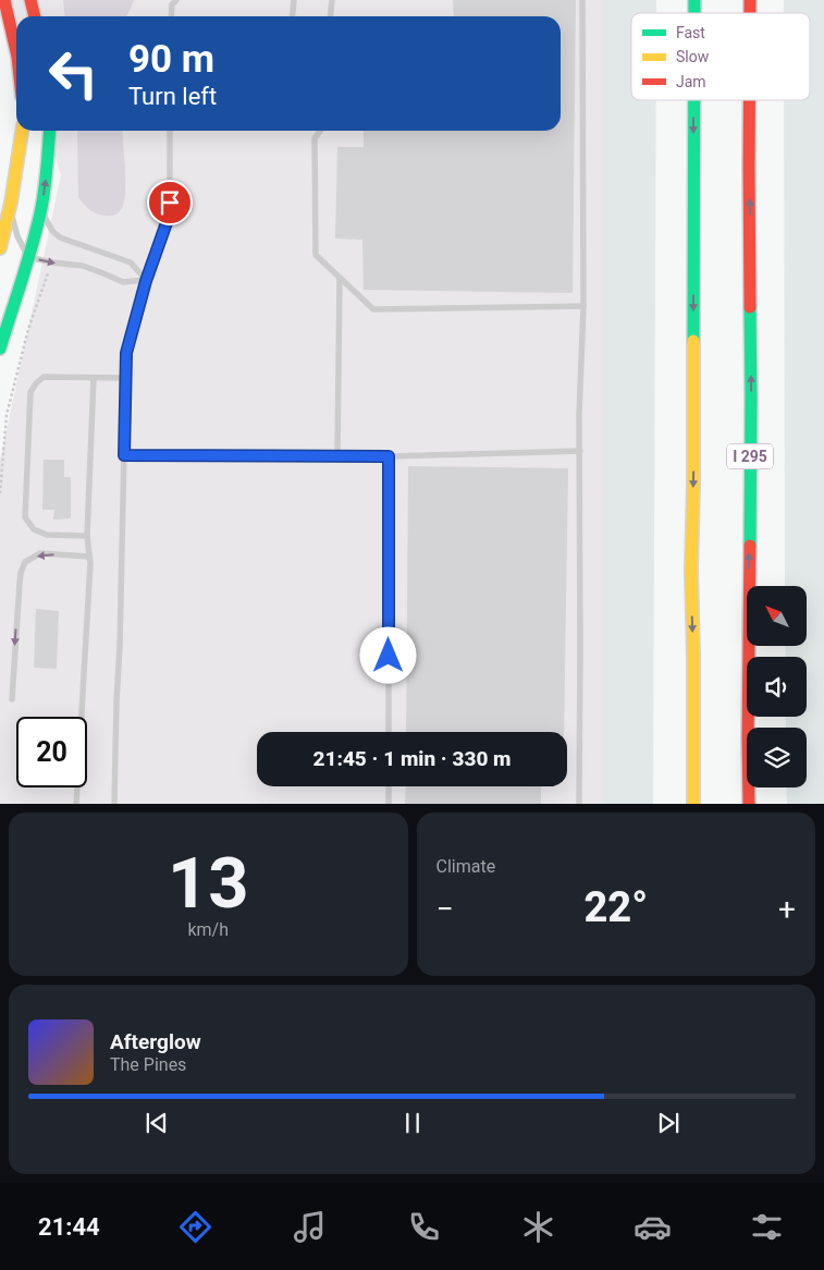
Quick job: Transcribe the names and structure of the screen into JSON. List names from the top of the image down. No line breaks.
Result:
{"streets":{"main road":["I 295"]},"legend":["Fast","Slow","Jam"],"north":"top left","page":{"turn":["90 m","Turn left"],"limit":"20","trip":"21:45 · 1 min · 330 m","tile":[["13","km/h"],"Climate"],"heat":["−","22°","+"],"song":["Afterglow","The Pines"],"tabs":"21:44"}}
